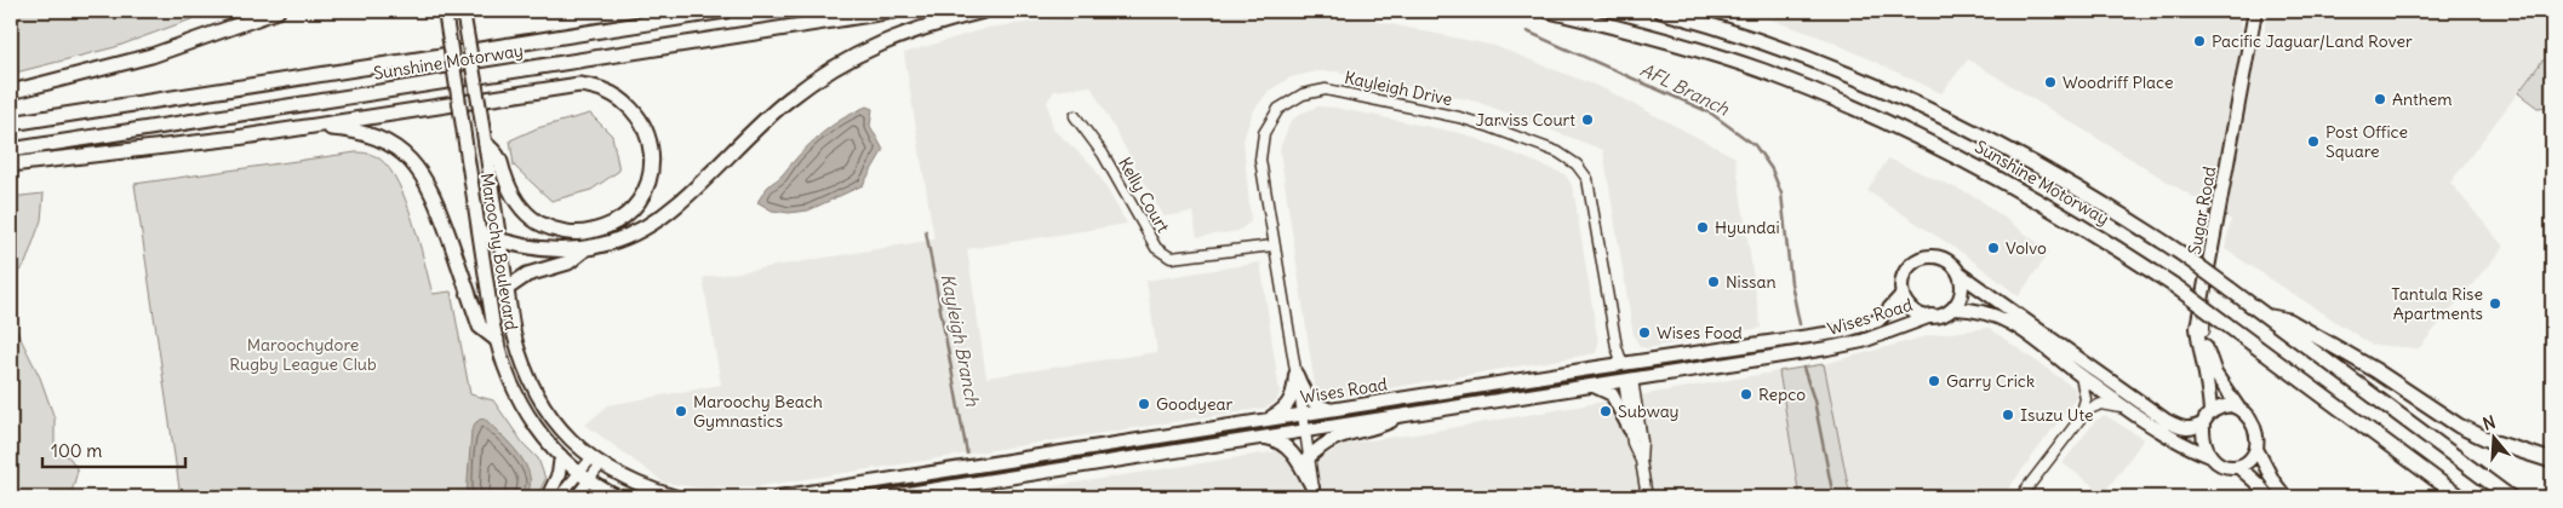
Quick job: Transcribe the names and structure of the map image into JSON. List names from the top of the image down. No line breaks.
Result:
{"streets":{"highway":["Sunshine Motorway"],"main road":["Kayleigh Drive","Sugar Road","Maroochy Boulevard","Wises Road"],"street":["Kelly Court"]},"crossings":[["Kayleigh Drive","Kelly Court"],["Kayleigh Drive","Wises Road"]],"water":["AFL Branch","Kayleigh Branch"],"parks":["Maroochydore Rugby League Club"],"places":["Pacific Jaguar/Land Rover","Woodriff Place","Anthem","Jarviss Court","Post Office Square","Hyundai","Volvo","Nissan","Tantula Rise Apartments","Wises Food","Garry Crick","Repco","Goodyear","Maroochy Beach Gymnastics","Subway","Isuzu Ute"],"scale_bar":"100 m","north":"top"}
